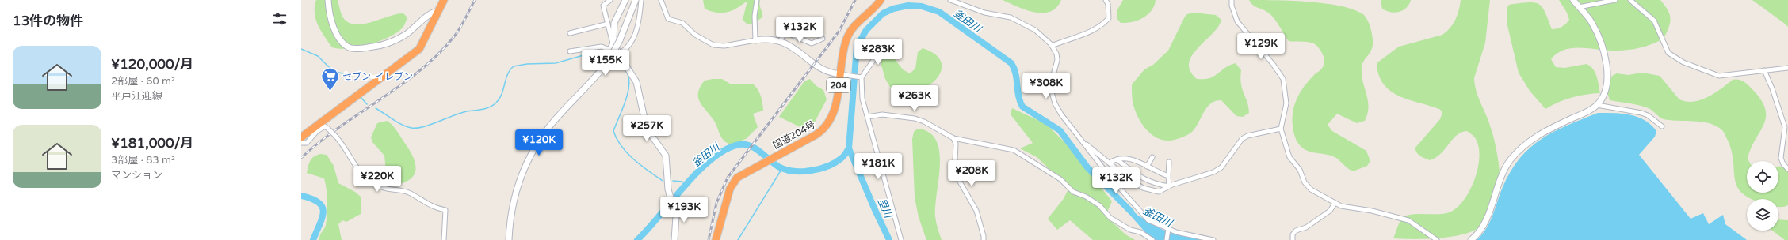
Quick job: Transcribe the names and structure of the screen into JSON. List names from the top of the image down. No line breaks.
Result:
{"streets":{"highway":["204","国道204号"]},"water":["釜田川","里川"],"places":{"supermarket":["セブン-イレブン"]},"page":{"heading":"13件の物件","price":["¥132K","¥129K","¥283K","¥155K","¥308K","¥263K","¥257K","¥120K","¥181K","¥208K","¥220K","¥132K","¥193K"],"list":[{"name":"¥120,000/月","note":"2部屋 · 60 m² · 平戸江迎線"},{"name":"¥181,000/月","note":"3部屋 · 83 m² · マンション"}]}}
